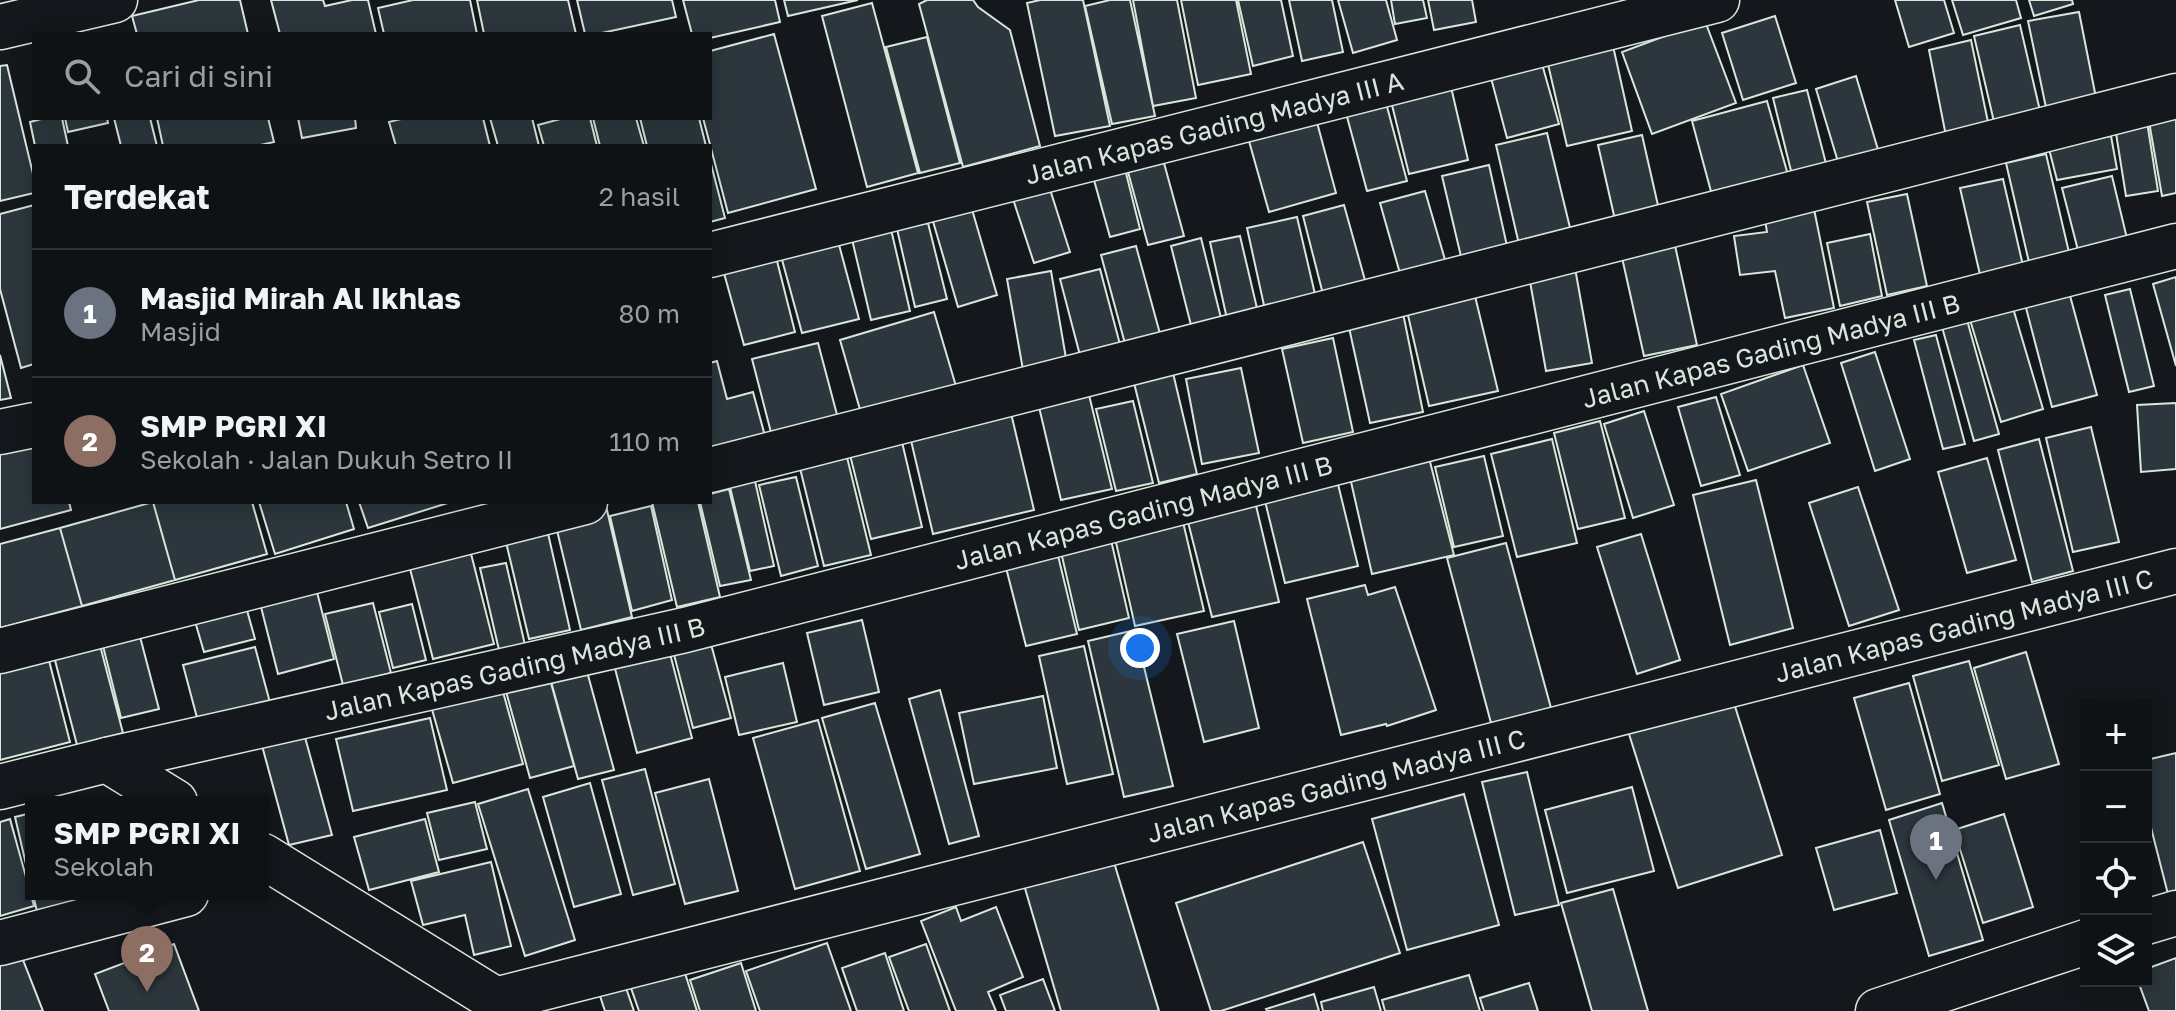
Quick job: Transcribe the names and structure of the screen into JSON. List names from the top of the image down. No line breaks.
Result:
{"streets":{"street":["Jalan Kapas Gading Madya III A","Jalan Kapas Gading Madya III B","Jalan Kapas Gading Madya III C"]},"page":{"search":"Cari di sini","heading":["Terdekat","2 hasil"],"list":[{"mark":"1","name":"Masjid Mirah Al Ikhlas","note":"Masjid","value":"80 m"},{"mark":"2","name":"SMP PGRI XI","note":"Sekolah · Jalan Dukuh Setro II","value":"110 m"}],"map_buttons":["+","−"],"popup":["SMP PGRI XI","Sekolah"],"pins":["1","2"]}}
